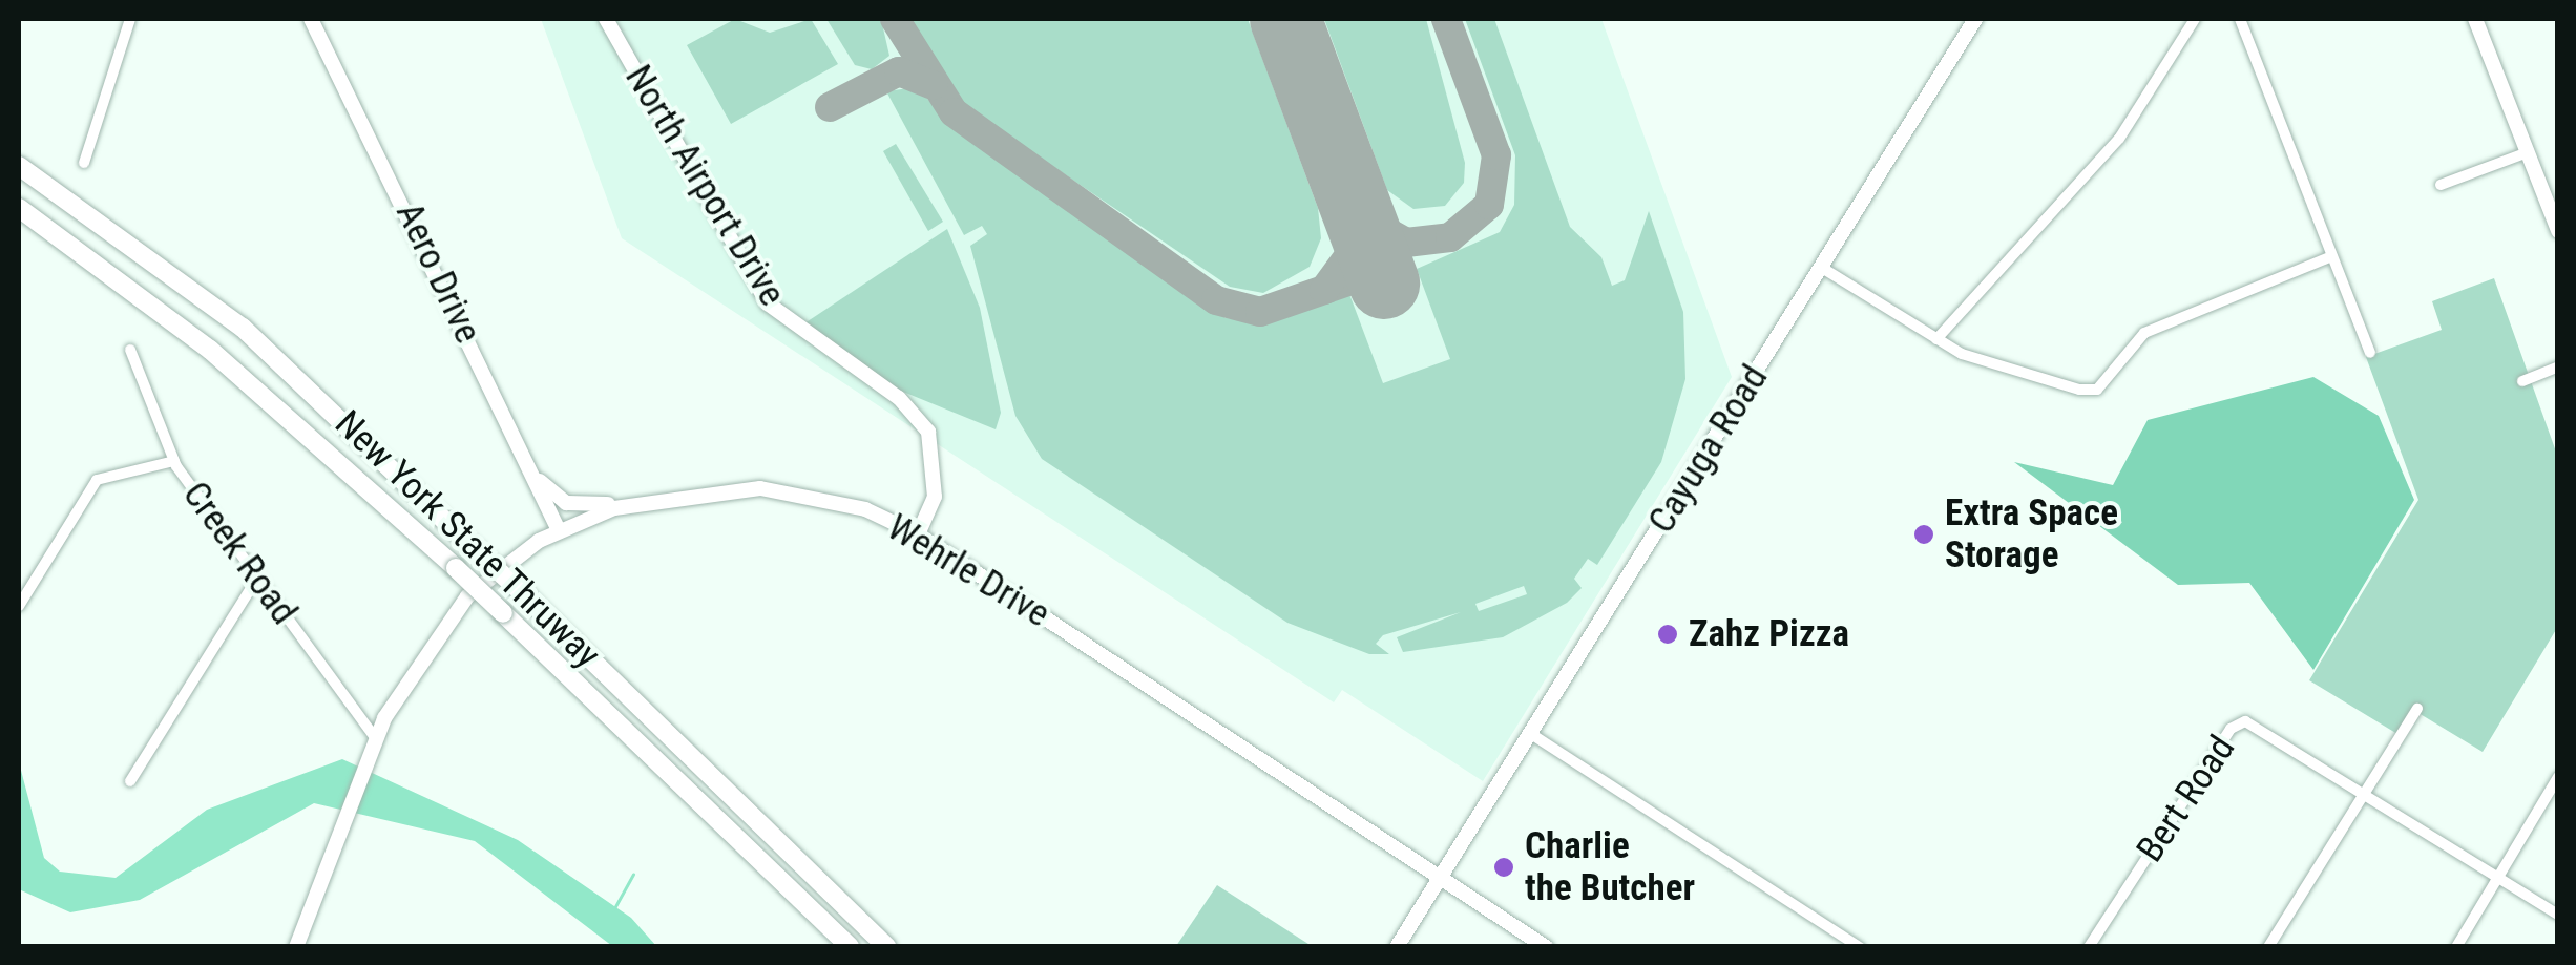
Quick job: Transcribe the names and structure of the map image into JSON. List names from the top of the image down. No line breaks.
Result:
{"streets":{"highway":["New York State Thruway"],"street":["North Airport Drive","Aero Drive","Cayuga Road","Creek Road","Wehrle Drive","Bert Road"]},"crossings":[["North Airport Drive","Wehrle Drive"],["Aero Drive","Wehrle Drive"],["Cayuga Road","Wehrle Drive"],["Creek Road","Wehrle Drive"]],"places":["Extra Space Storage","Zahz Pizza","Charlie the Butcher"]}
